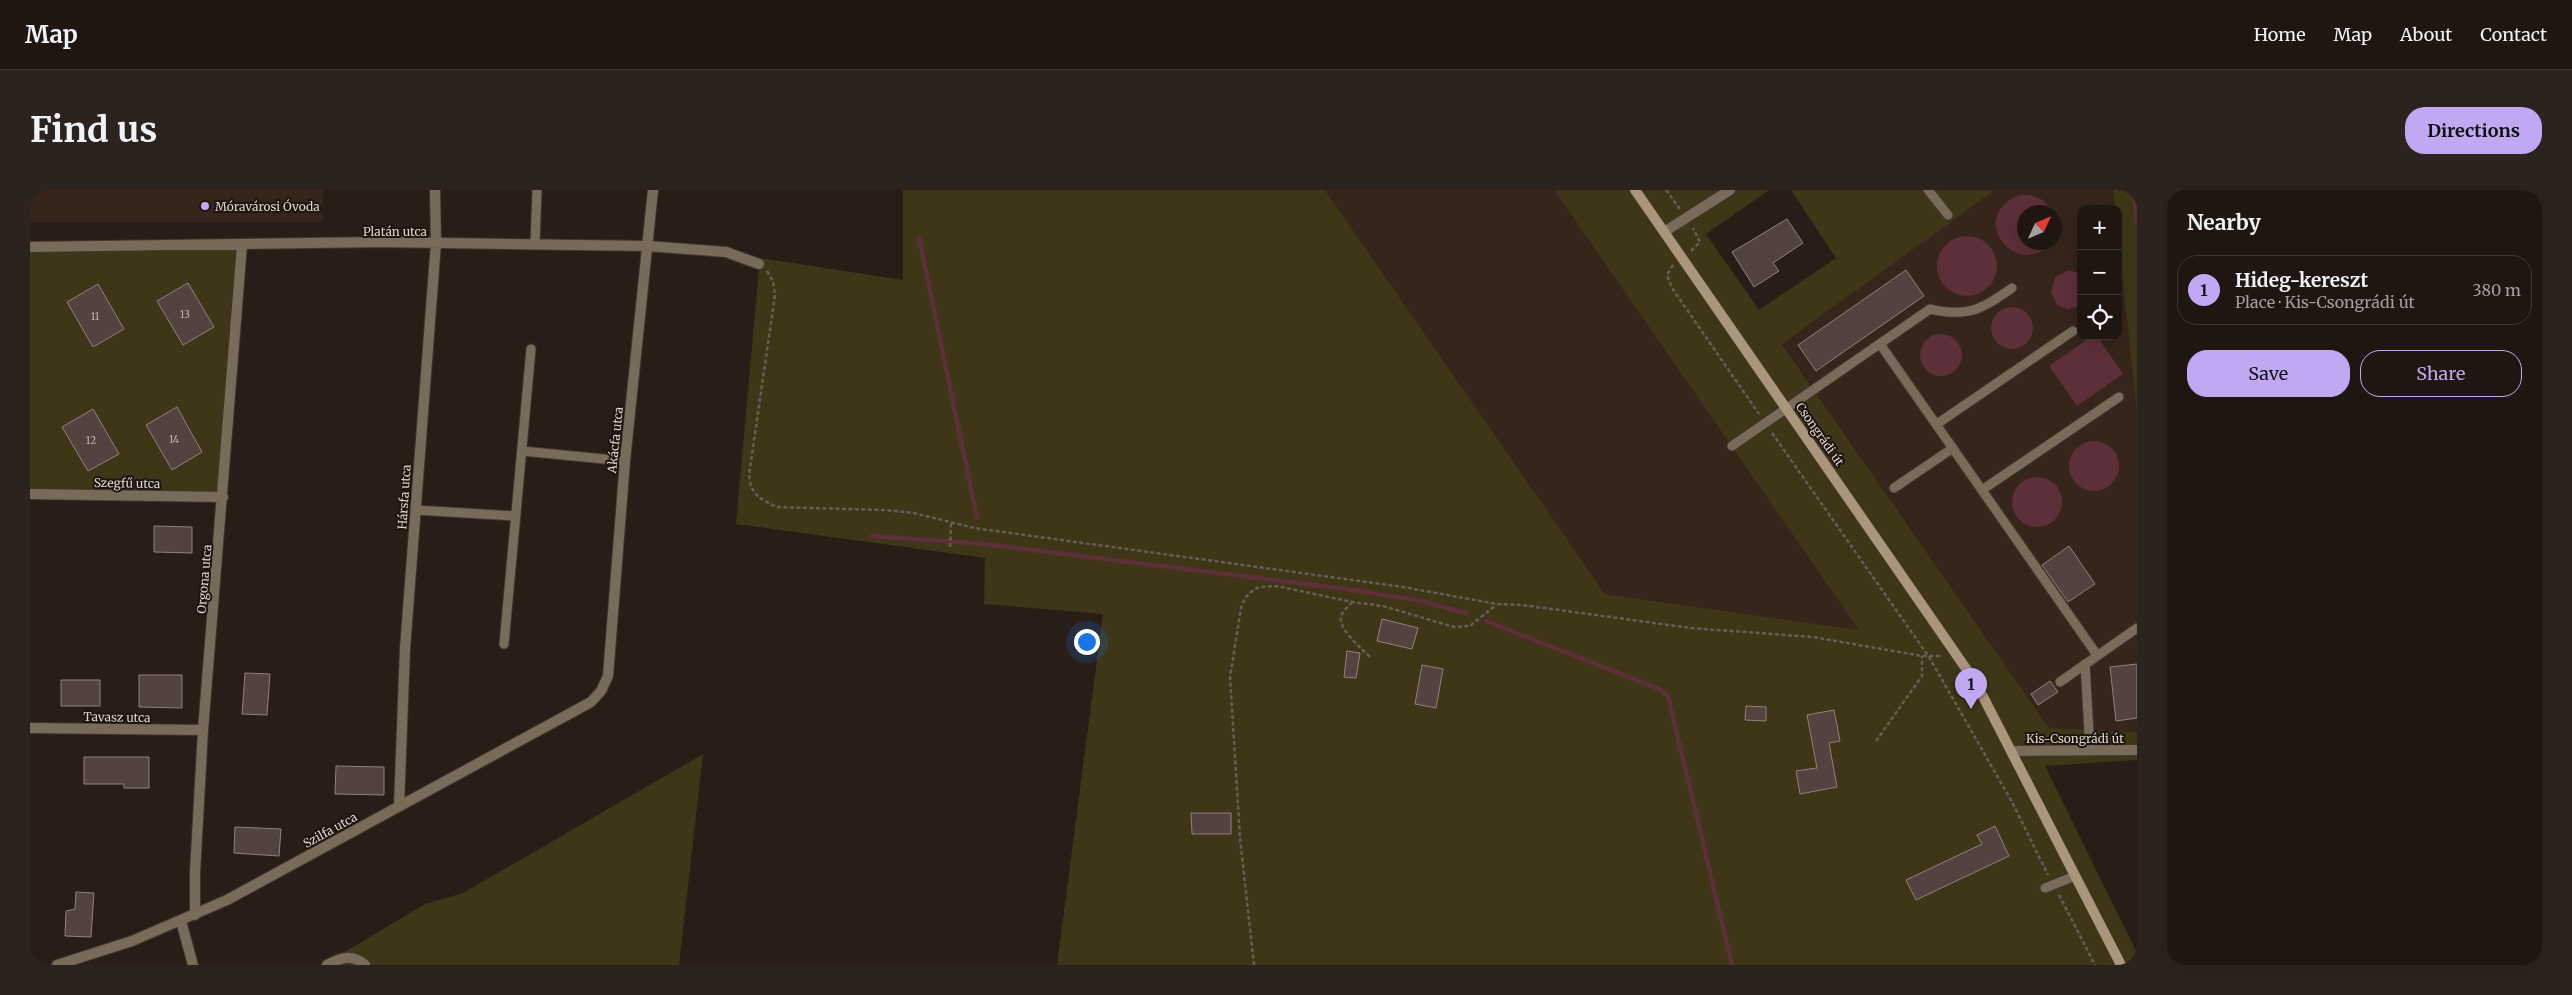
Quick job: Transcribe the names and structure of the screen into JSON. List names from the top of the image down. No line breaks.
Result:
{"streets":{"main road":["Csongrádi út"],"street":["Platán utca","Akácfa utca","Szegfű utca","Hársfa utca","Orgona utca","Tavasz utca","Kis-Csongrádi út","Szilfa utca"]},"crossings":[["Platán utca","Akácfa utca"],["Platán utca","Hársfa utca"],["Platán utca","Orgona utca"],["Csongrádi út","Kis-Csongrádi út"],["Akácfa utca","Szilfa utca"],["Szegfű utca","Orgona utca"],["Hársfa utca","Szilfa utca"],["Orgona utca","Tavasz utca"],["Orgona utca","Szilfa utca"]],"places":["Móravárosi Óvoda"],"house_numbers":["13","11","14","12"],"north":"top right","page":{"header":"Map","nav":["Home","Map","About","Contact"],"buttons":["Directions",["Save","Share"]],"title":"Find us","heading":"Nearby","map_buttons":["+","−"],"list":[{"mark":"1","name":"Hideg-kereszt","note":"Place · Kis-Csongrádi út","value":"380 m"}],"pins":"1"}}
